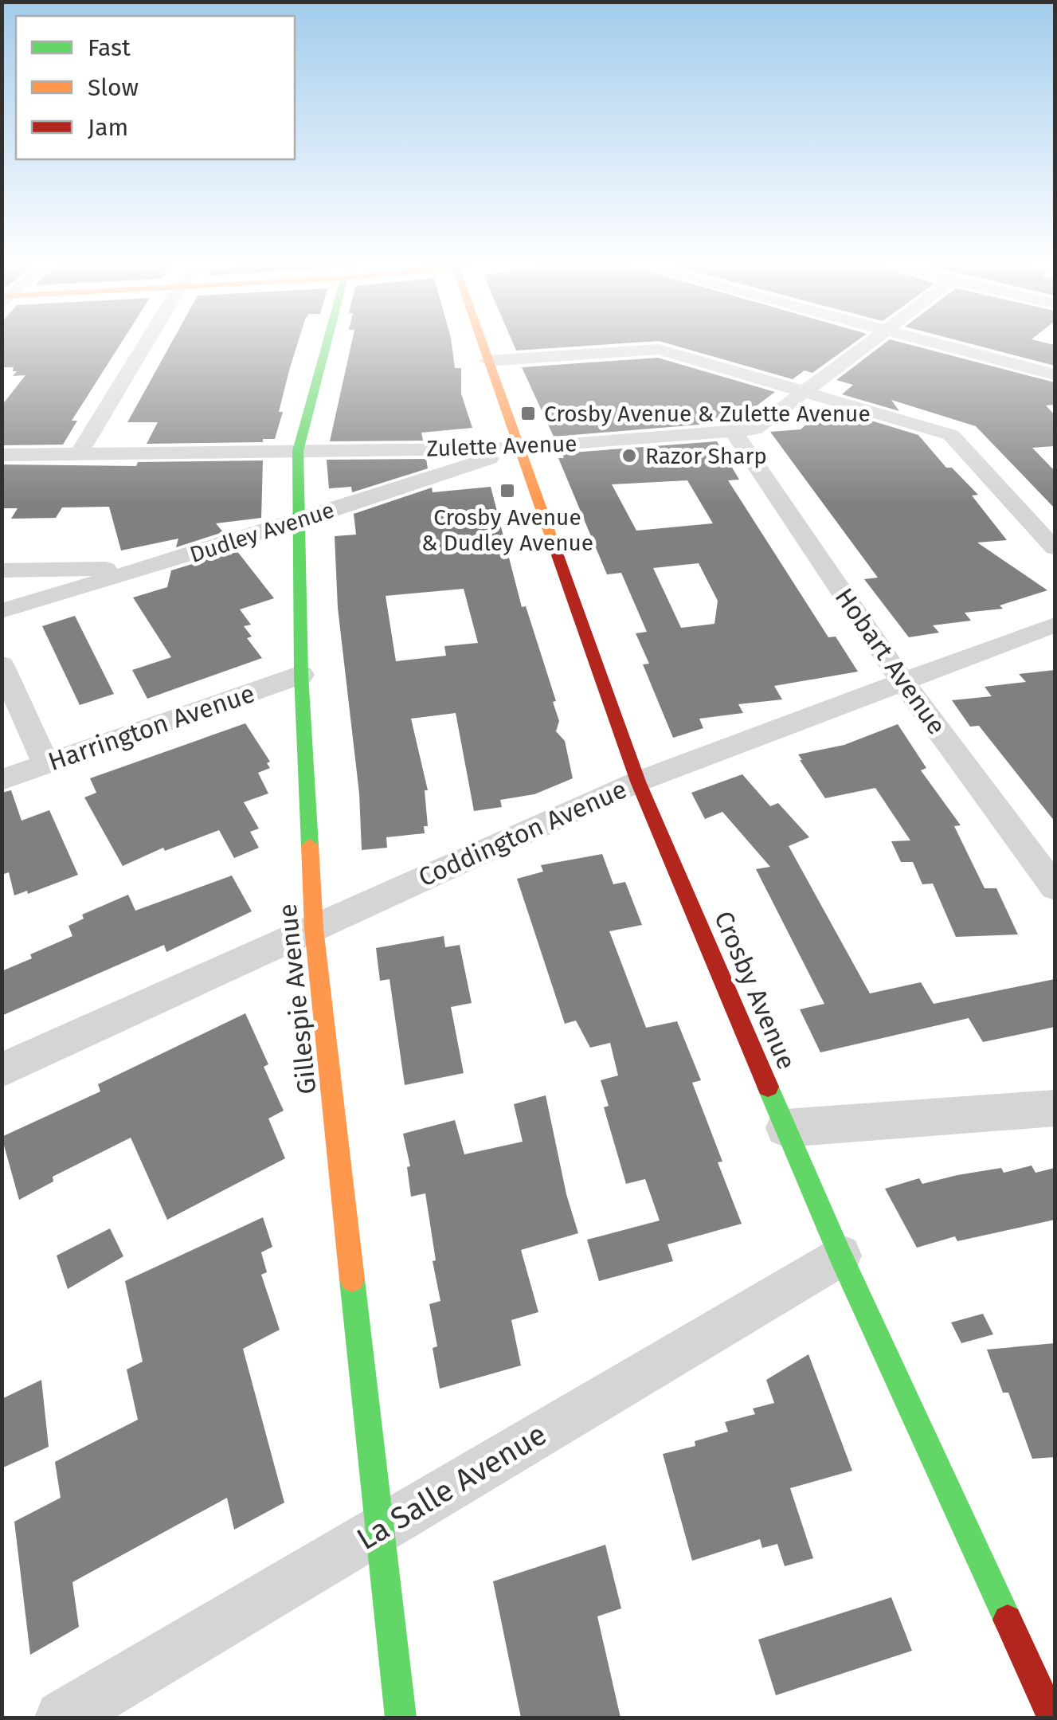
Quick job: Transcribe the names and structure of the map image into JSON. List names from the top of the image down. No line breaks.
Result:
{"streets":{"street":["Zulette Avenue","Dudley Avenue","Hobart Avenue","Harrington Avenue","Coddington Avenue","Crosby Avenue","Gillespie Avenue","La Salle Avenue"]},"crossings":[["Zulette Avenue","Dudley Avenue"],["Zulette Avenue","Hobart Avenue"],["Zulette Avenue","Crosby Avenue"],["Zulette Avenue","Gillespie Avenue"],["Dudley Avenue","Crosby Avenue"],["Dudley Avenue","Gillespie Avenue"],["Hobart Avenue","Coddington Avenue"],["Harrington Avenue","Gillespie Avenue"],["Coddington Avenue","Crosby Avenue"],["Coddington Avenue","Gillespie Avenue"],["Crosby Avenue","La Salle Avenue"],["Gillespie Avenue","La Salle Avenue"]],"places":{"transit":["Crosby Avenue & Zulette Avenue","Crosby Avenue & Dudley Avenue"],"other":["Razor Sharp"]},"legend":["Fast","Slow","Jam"]}
